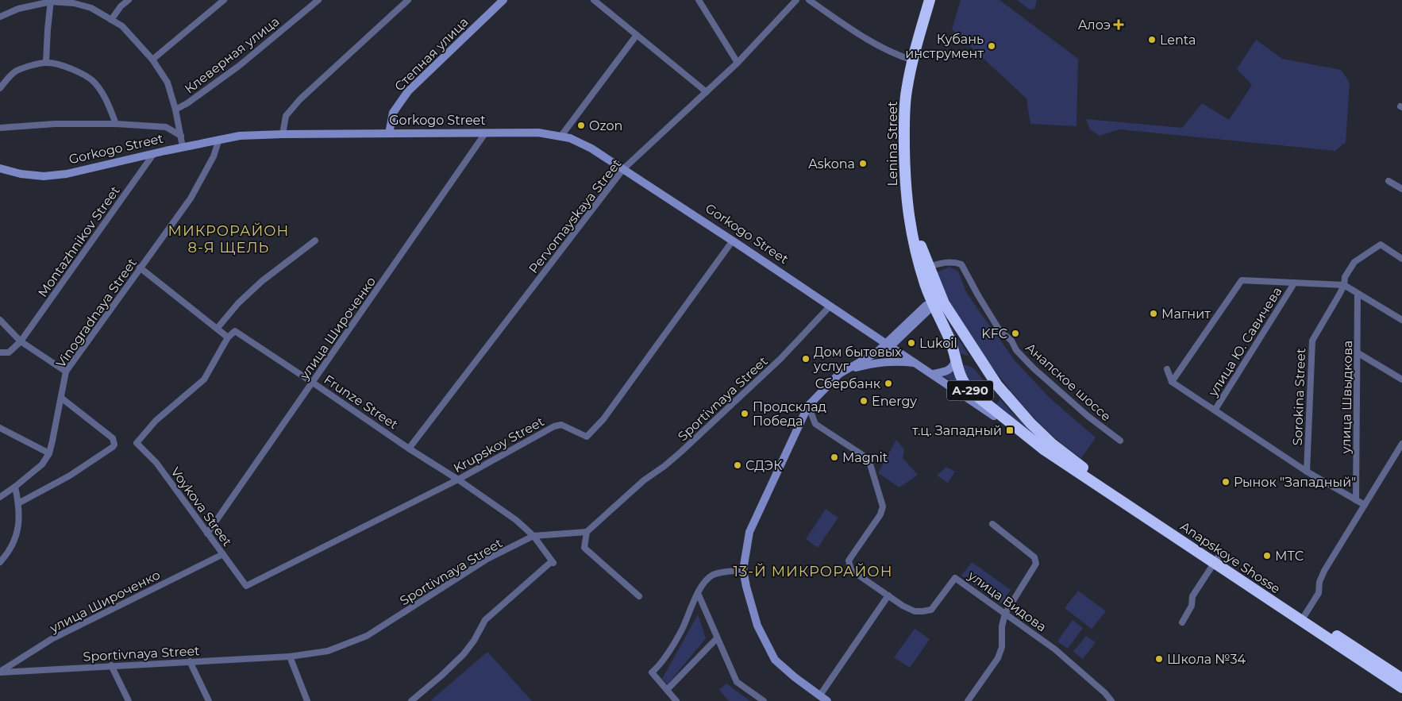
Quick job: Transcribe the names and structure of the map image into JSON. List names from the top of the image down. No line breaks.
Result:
{"streets":{"highway":["Lenina Street","А-290","Anapskoye Shosse"],"main road":["Степная улица","Gorkogo Street"],"street":["Клеверная улица","Pervomayskaya Street","Montazhnikov Street","Vinogradnaya Street","улица Широченко","улица Ю. Савичева","Анапское шоссе","Sorokina Street","улица Швыдкова","Sportivnaya Street","Frunze Street","Krupskoy Street","Voykova Street","улица Видова"]},"crossings":[["Степная улица","Gorkogo Street"],["Gorkogo Street","Pervomayskaya Street"],["Gorkogo Street","Montazhnikov Street"],["Gorkogo Street","Vinogradnaya Street"],["Gorkogo Street","улица Широченко"],["Gorkogo Street","Sportivnaya Street"],["Gorkogo Street","Krupskoy Street"],["Lenina Street","А-290"],["Pervomayskaya Street","Frunze Street"],["улица Широченко","Sportivnaya Street"],["улица Широченко","Frunze Street"],["улица Широченко","Voykova Street"],["Анапское шоссе","А-290"],["А-290","Anapskoye Shosse"],["Sportivnaya Street","Frunze Street"],["Frunze Street","Krupskoy Street"],["Frunze Street","Voykova Street"],["Krupskoy Street","Voykova Street"]],"districts":["МИКРОРАЙОН 8-Я ЩЕЛЬ","13-Й МИКРОРАЙОН"],"places":{"health":["Алоэ"],"other":["Lenta","Кубань инструмент","Ozon","Askona","Магнит","KFC","Lukoil","Дом бытовых услуг","Сбербанк","Energy","Продсклад Победа","Magnit","СДЭК","Рынок \"Западный\"","МТС","Школа №34"],"transit":["т.ц. Западный"]}}
